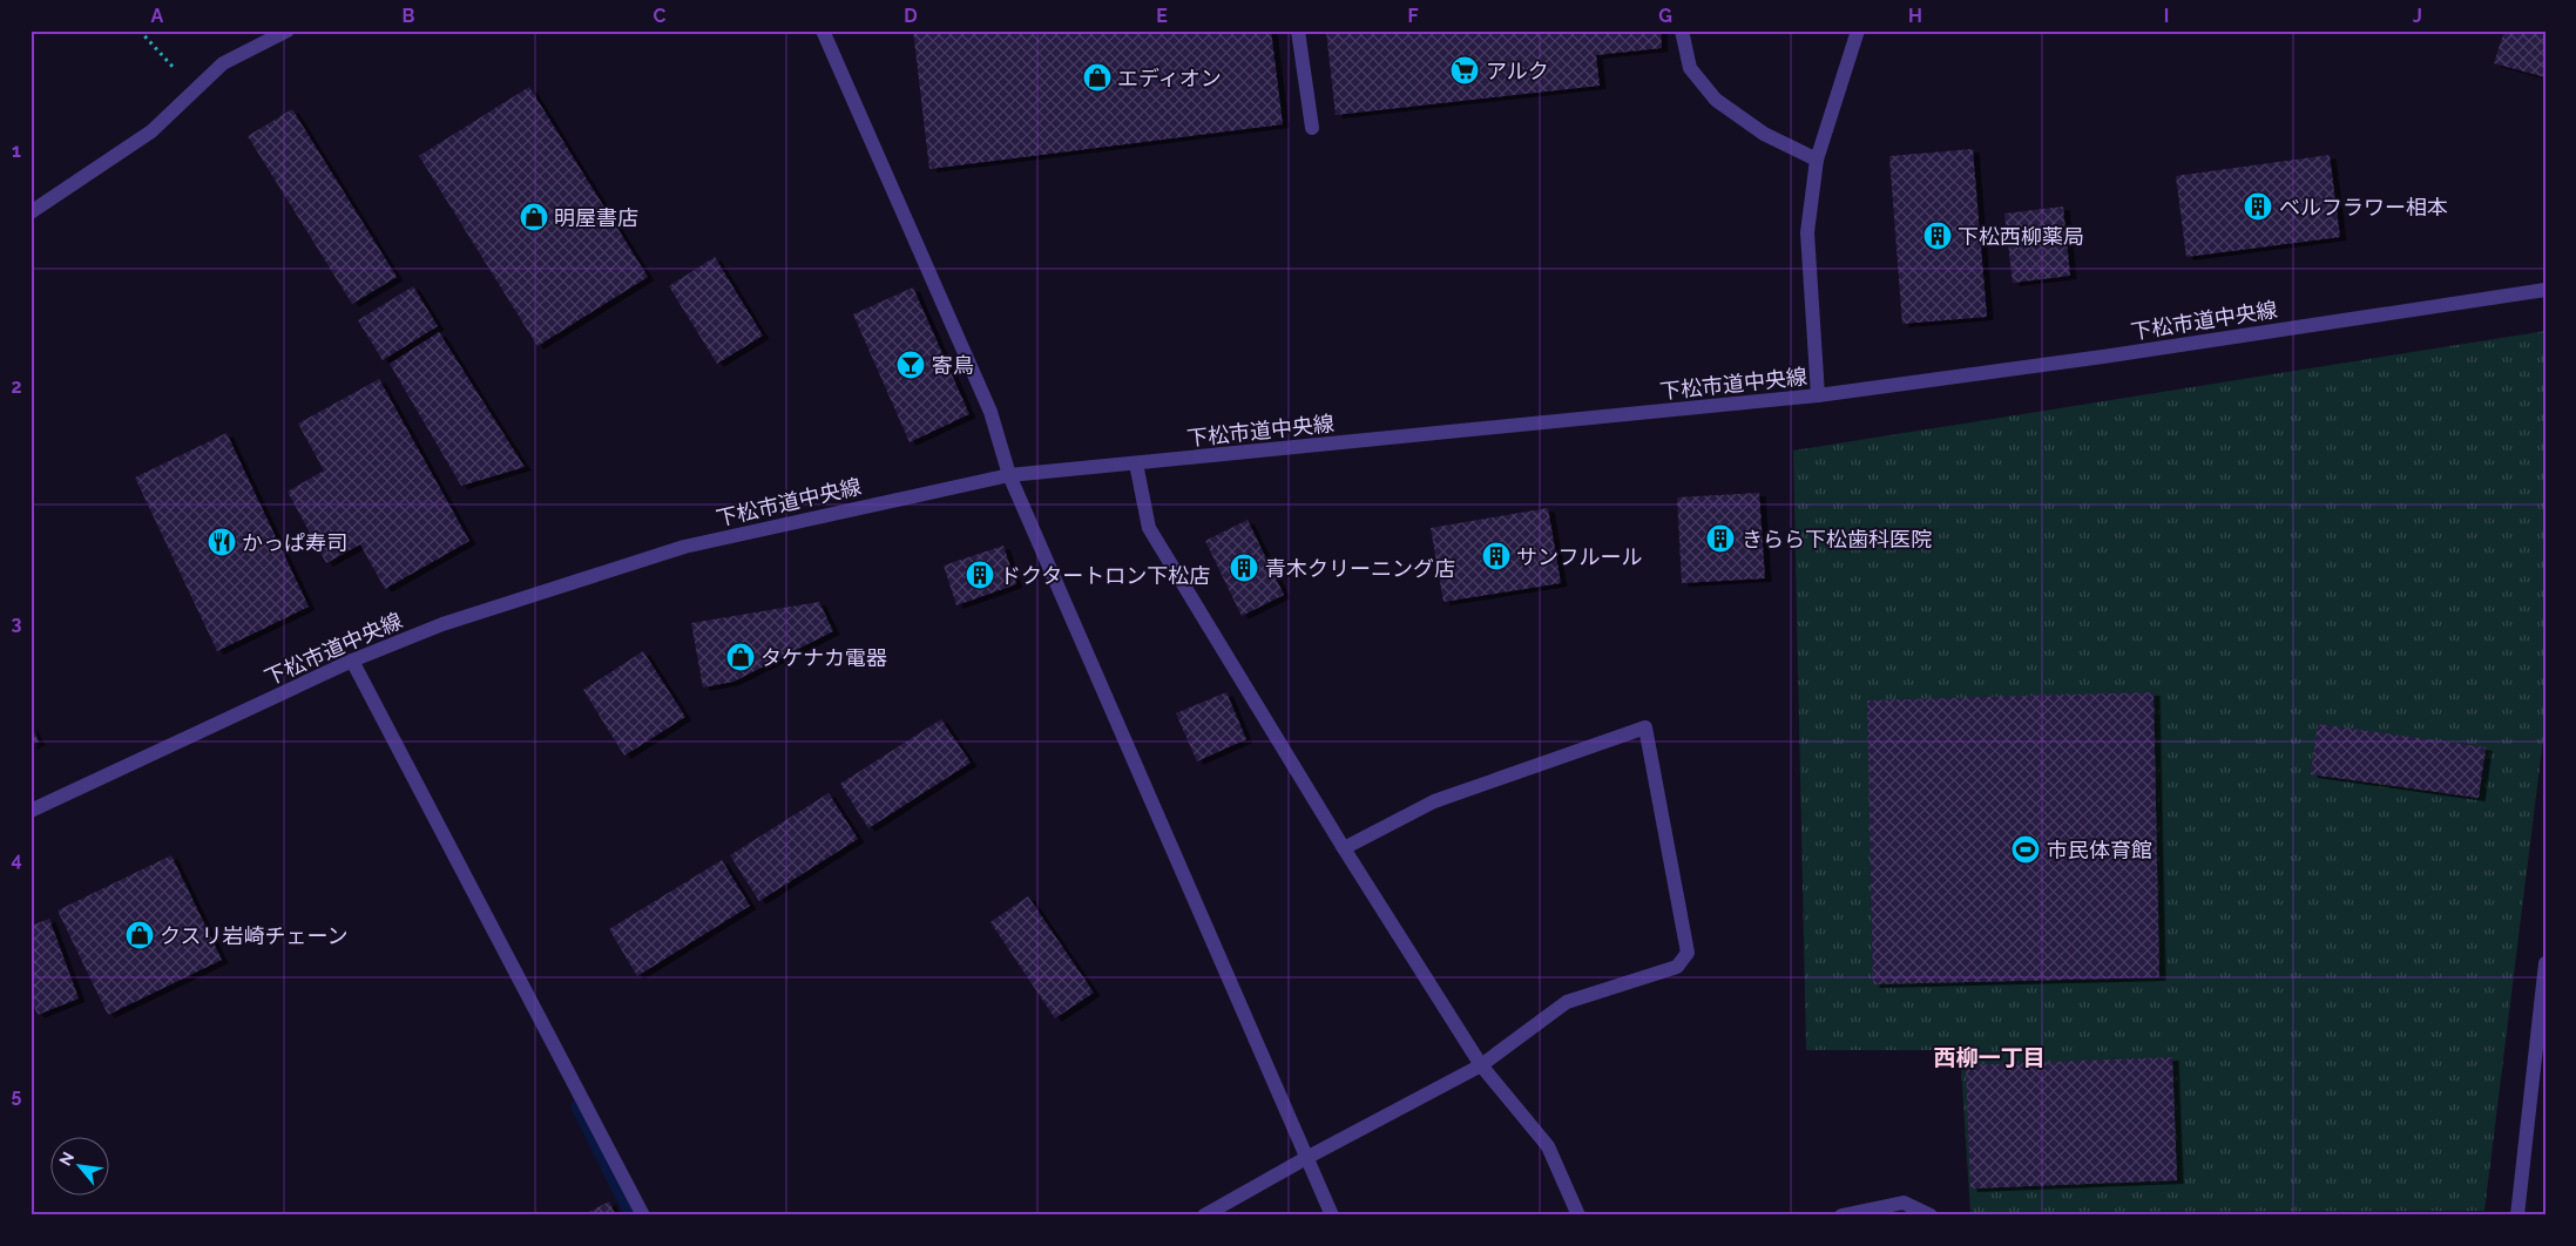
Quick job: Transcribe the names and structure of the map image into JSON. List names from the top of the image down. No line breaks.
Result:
{"streets":{"street":["下松市道中央線"]},"districts":["西柳一丁目"],"places":{"supermarket":["アルク"],"shop":["エディオン","明屋書店","タケナカ電器","クスリ岩崎チェーン"],"building":["ベルフラワー相本","下松西柳薬局","きらら下松歯科医院","サンフルール","青木クリーニング店","ドクタートロン下松店"],"bar":["寄鳥"],"restaurant":["かっぱ寿司"],"sports":["市民体育館"]},"north":"top left","grid":{"columns":["A","B","C","D","E","F","G","H","I","J"],"rows":["1","2","3","4","5"]}}
